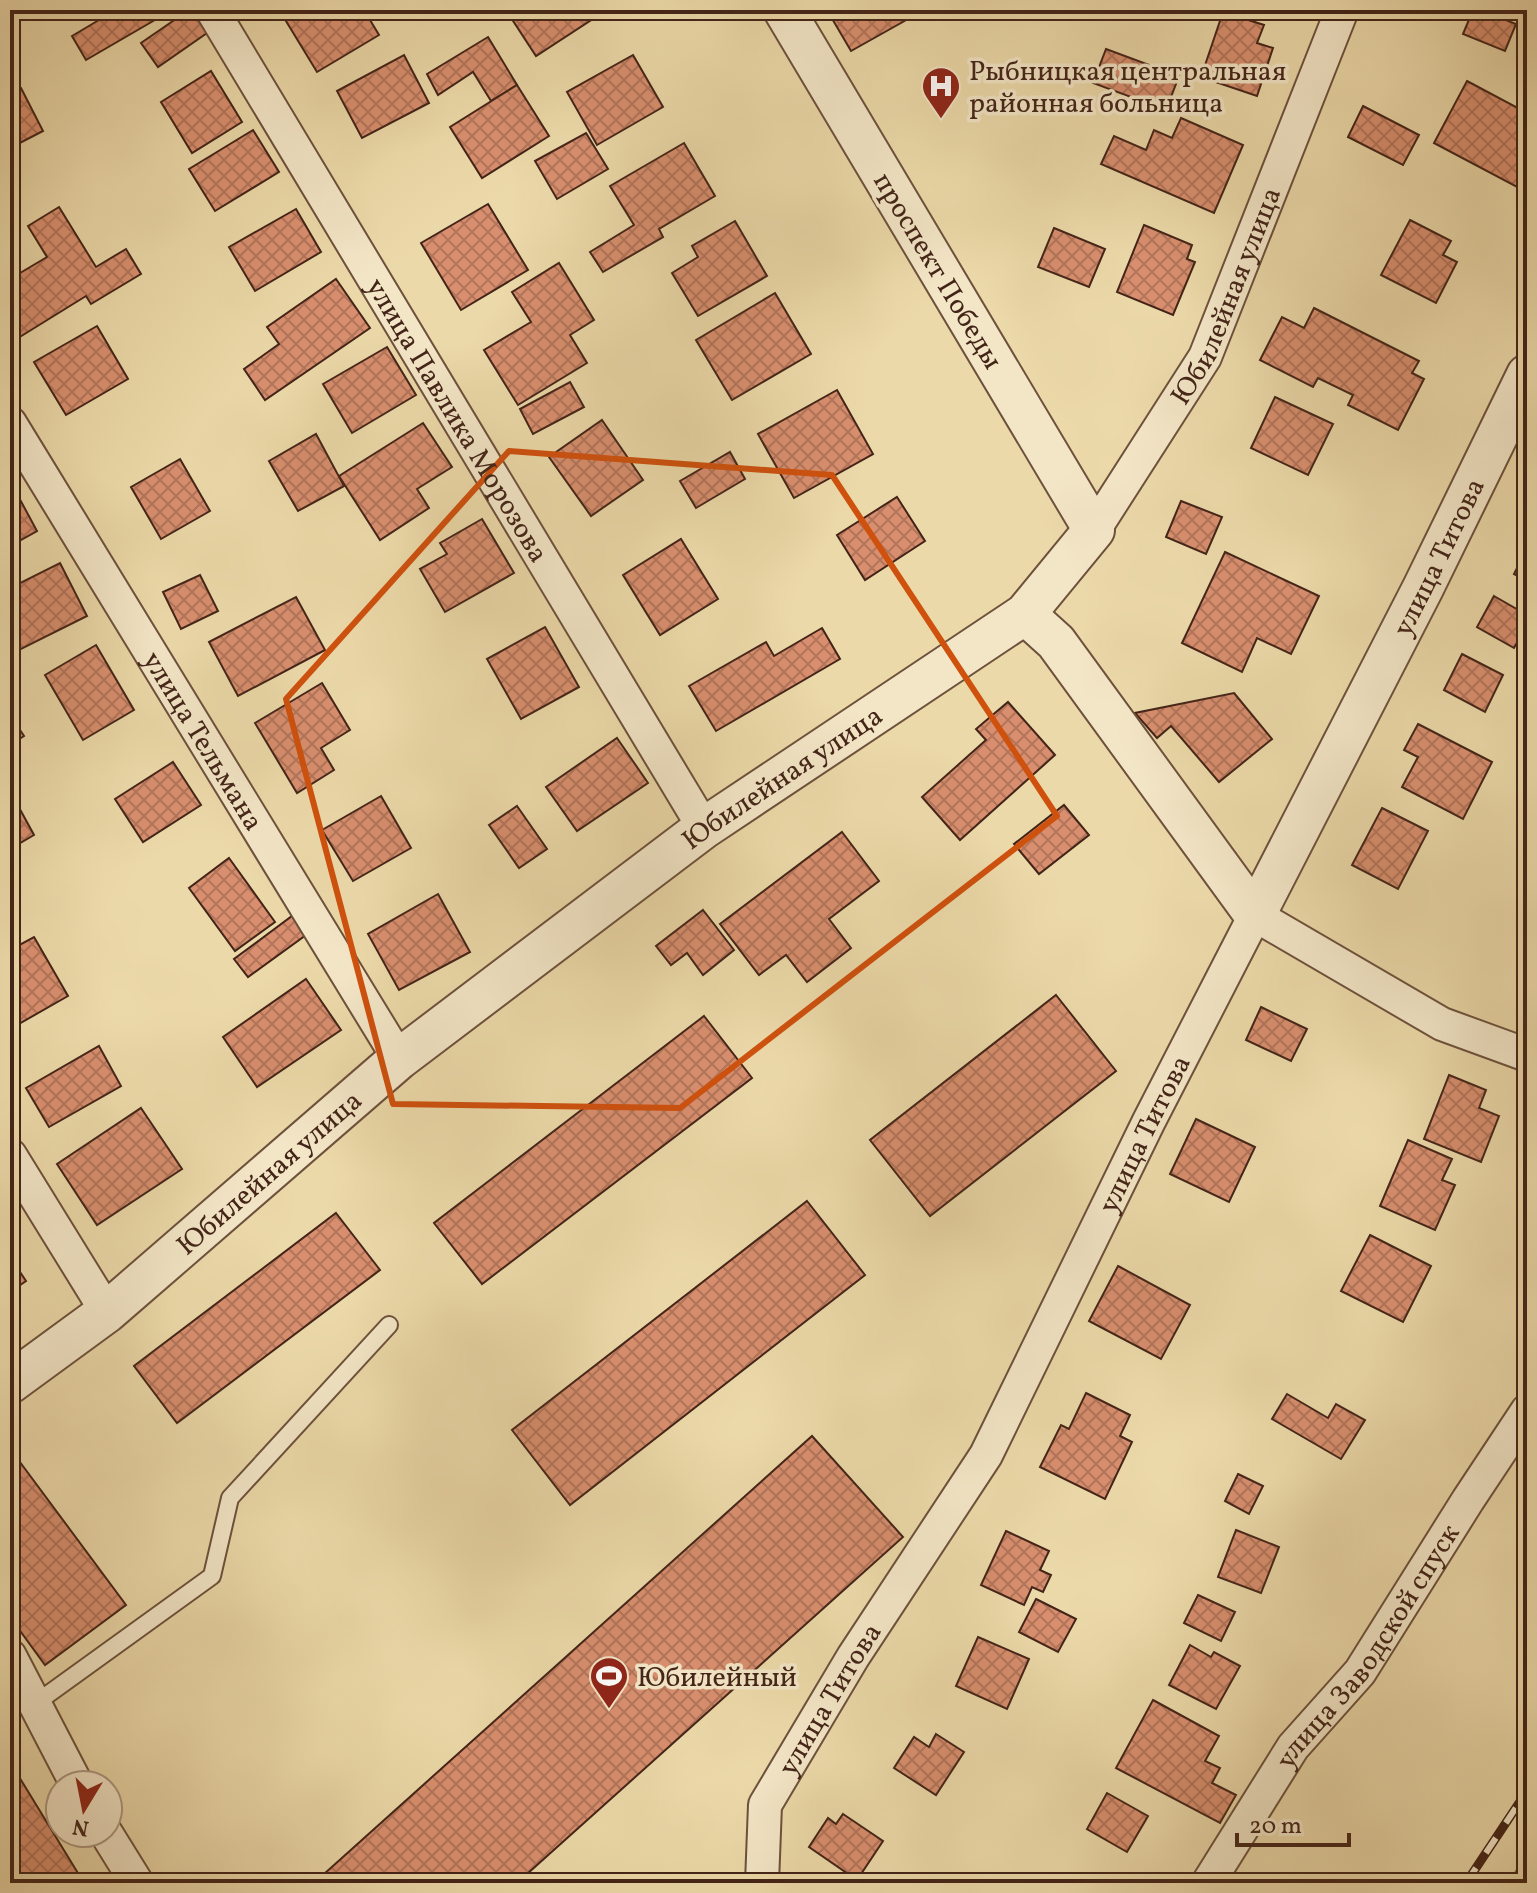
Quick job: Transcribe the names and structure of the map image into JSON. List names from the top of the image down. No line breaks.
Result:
{"streets":{"street":["проспект Победы","Юбилейная улица","улица Павлика Морозова","улица Титова","улица Тельмана","улица Заводской спуск"]},"crossings":[["проспект Победы","Юбилейная улица"],["Юбилейная улица","улица Павлика Морозова"],["Юбилейная улица","улица Тельмана"]],"places":{"hospital":["Рыбницкая центральная районная больница"],"sports":["Юбилейный"]},"scale_bar":"20 m","north":"bottom"}
